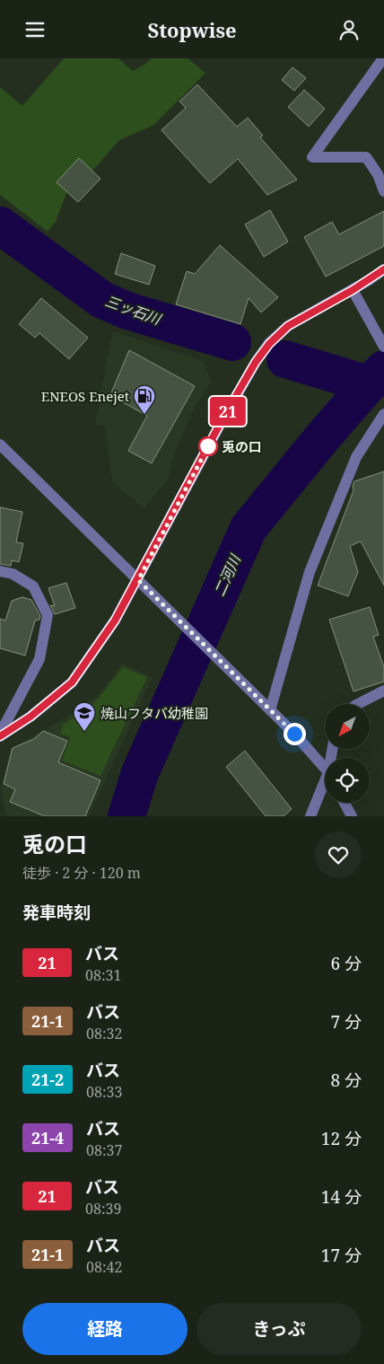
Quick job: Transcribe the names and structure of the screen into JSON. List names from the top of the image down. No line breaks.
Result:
{"water":["三ッ石川","二河川"],"places":{"fuel station":["ENEOS Enejet"],"other":["兎の口"],"school or university":["焼山フタバ幼稚園"]},"lines":["bus line 21"],"north":"bottom left","page":{"header":"Stopwise","on_map":"21","heading":[["兎の口","徒歩 · 2 分 · 120 m"],"発車時刻"],"list":[{"mark":"21","name":"バス","note":"08:31","value":"6 分"},{"mark":"21-1","name":"バス","note":"08:32","value":"7 分"},{"mark":"21-2","name":"バス","note":"08:33","value":"8 分"},{"mark":"21-4","name":"バス","note":"08:37","value":"12 分"},{"mark":"21","name":"バス","note":"08:39","value":"14 分"},{"mark":"21-1","name":"バス","note":"08:42","value":"17 分"}],"buttons":["経路","きっぷ"]}}
